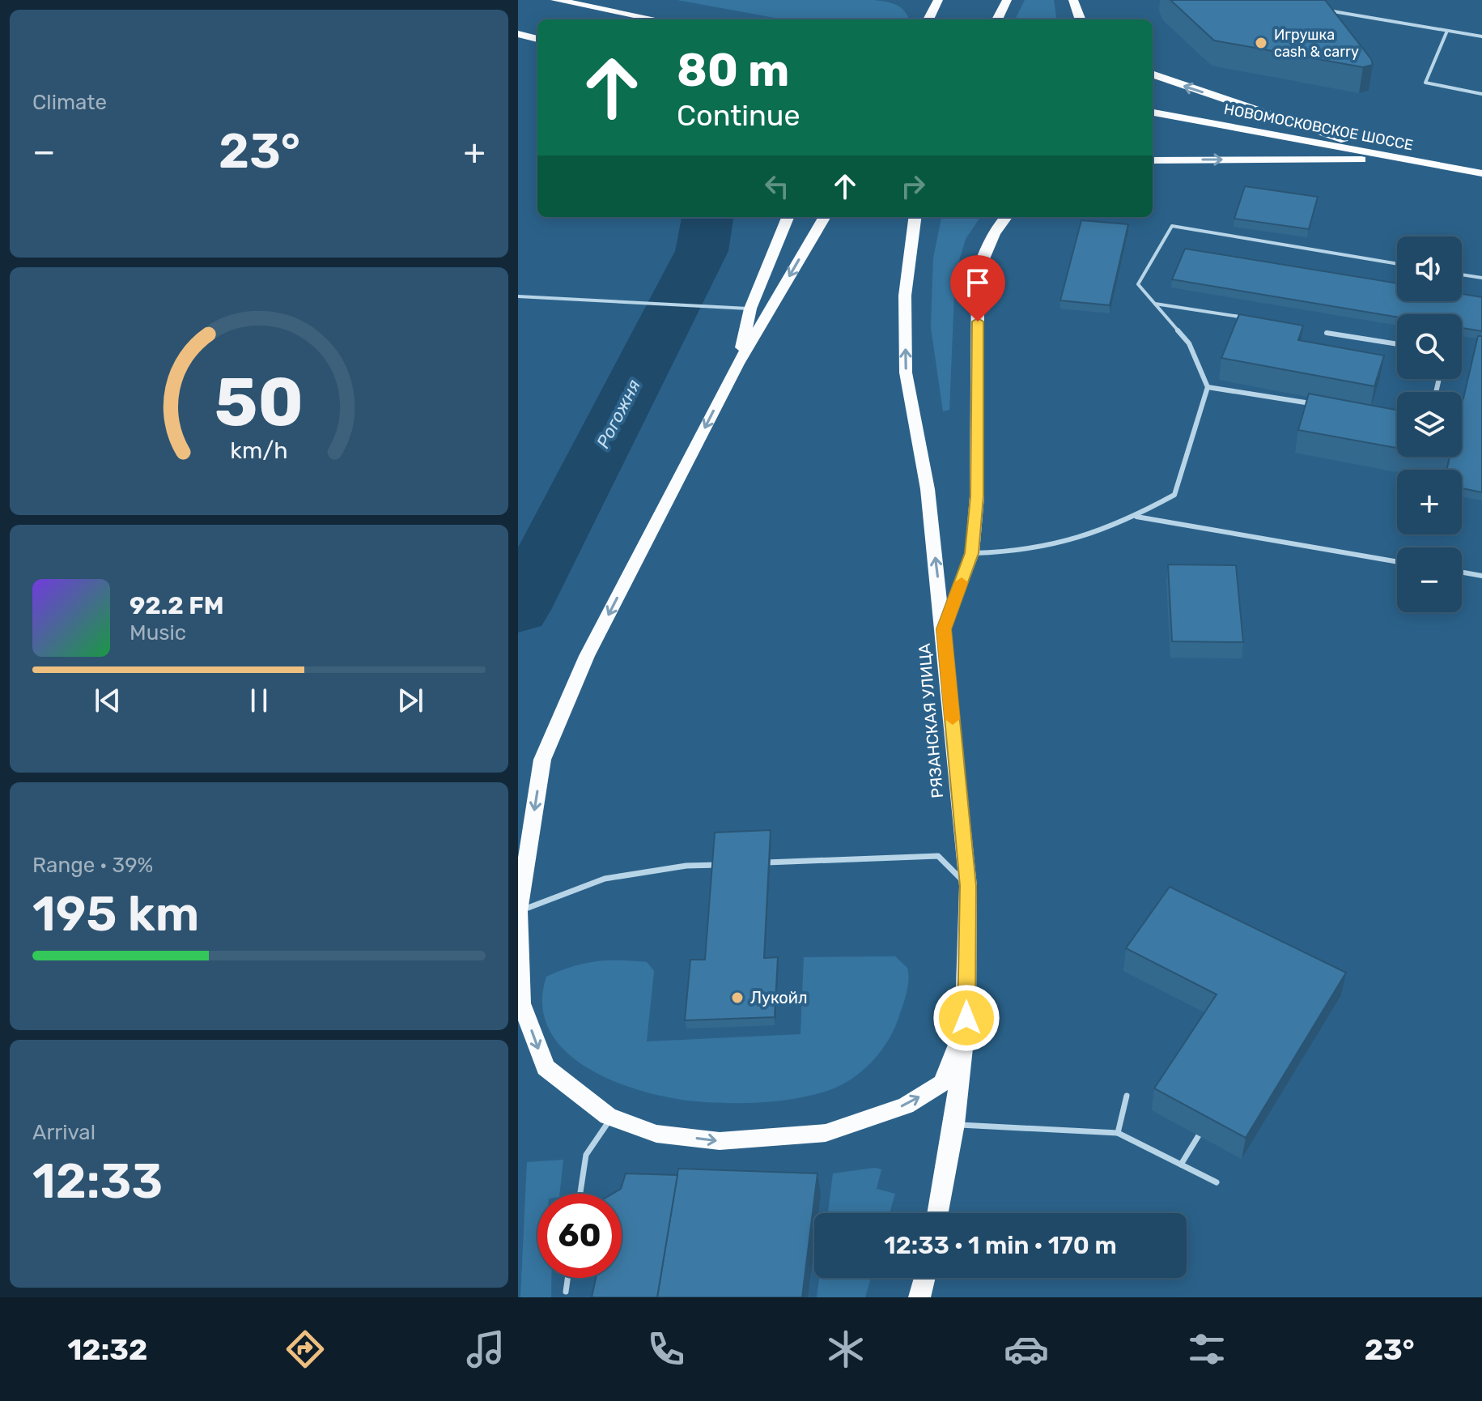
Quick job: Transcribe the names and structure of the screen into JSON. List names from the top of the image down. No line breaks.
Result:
{"streets":{"main road":["НОВОМОСКОВСКОЕ ШОССЕ","РЯЗАНСКАЯ УЛИЦА"]},"water":["Рогожня"],"places":["Игрушка cash & carry","Лукойл"],"page":{"tile":["Climate",["Range · 39%","195 km"],["Arrival","12:33"]],"turn":["80 m","Continue"],"heat":["−","23°","+"],"map_buttons":["+","−"],"song":["92.2 FM","Music"],"limit":"60","trip":"12:33 · 1 min · 170 m","tabs":["12:32","23°"],"gauge":["50","km/h"]}}
